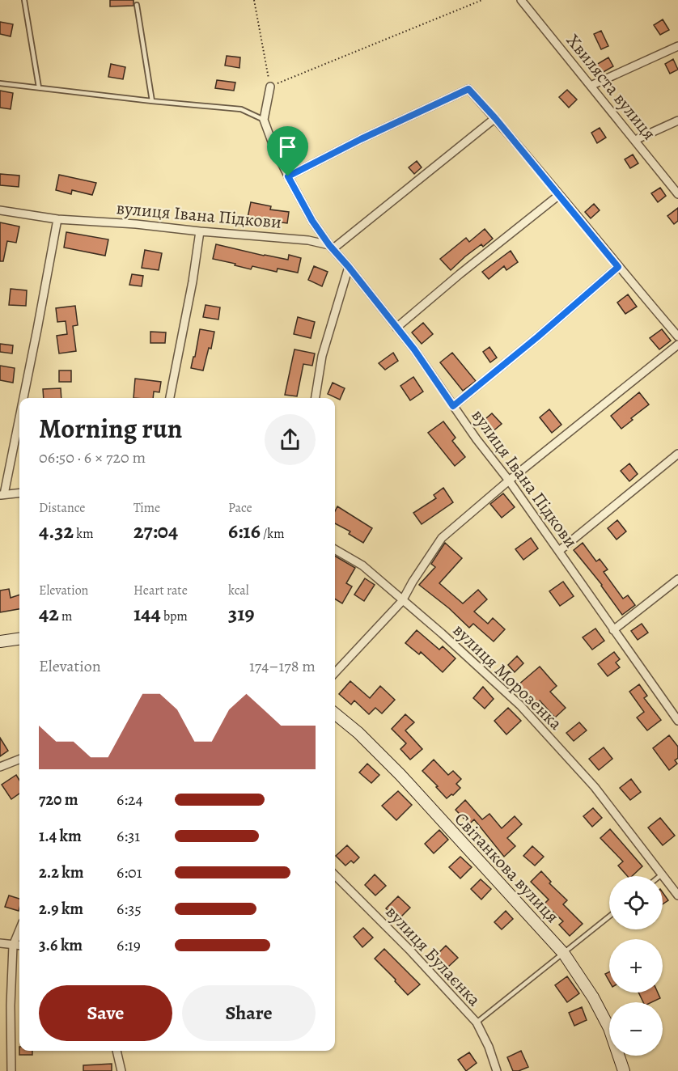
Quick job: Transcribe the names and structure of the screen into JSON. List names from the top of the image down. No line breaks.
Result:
{"streets":{"street":["Хвиляста вулиця","вулиця Івана Підкови","вулиця Морозенка","Світанкова вулиця","вулиця Булаєнка"]},"page":{"heading":["Morning run","06:50 · 6 × 720 m"],"stats":[["Distance","4.32 km"],["Time","27:04"],["Pace","6:16 /km"],["Elevation","42 m"],["Heart rate","144 bpm"],["kcal","319"]],"chart":["Elevation","174–178 m"],"list":[{"name":"720 m","note":"6:24"},{"name":"1.4 km","note":"6:31"},{"name":"2.2 km","note":"6:01"},{"name":"2.9 km","note":"6:35"},{"name":"3.6 km","note":"6:19"}],"map_buttons":["+","−"],"buttons":["Save","Share"]}}
